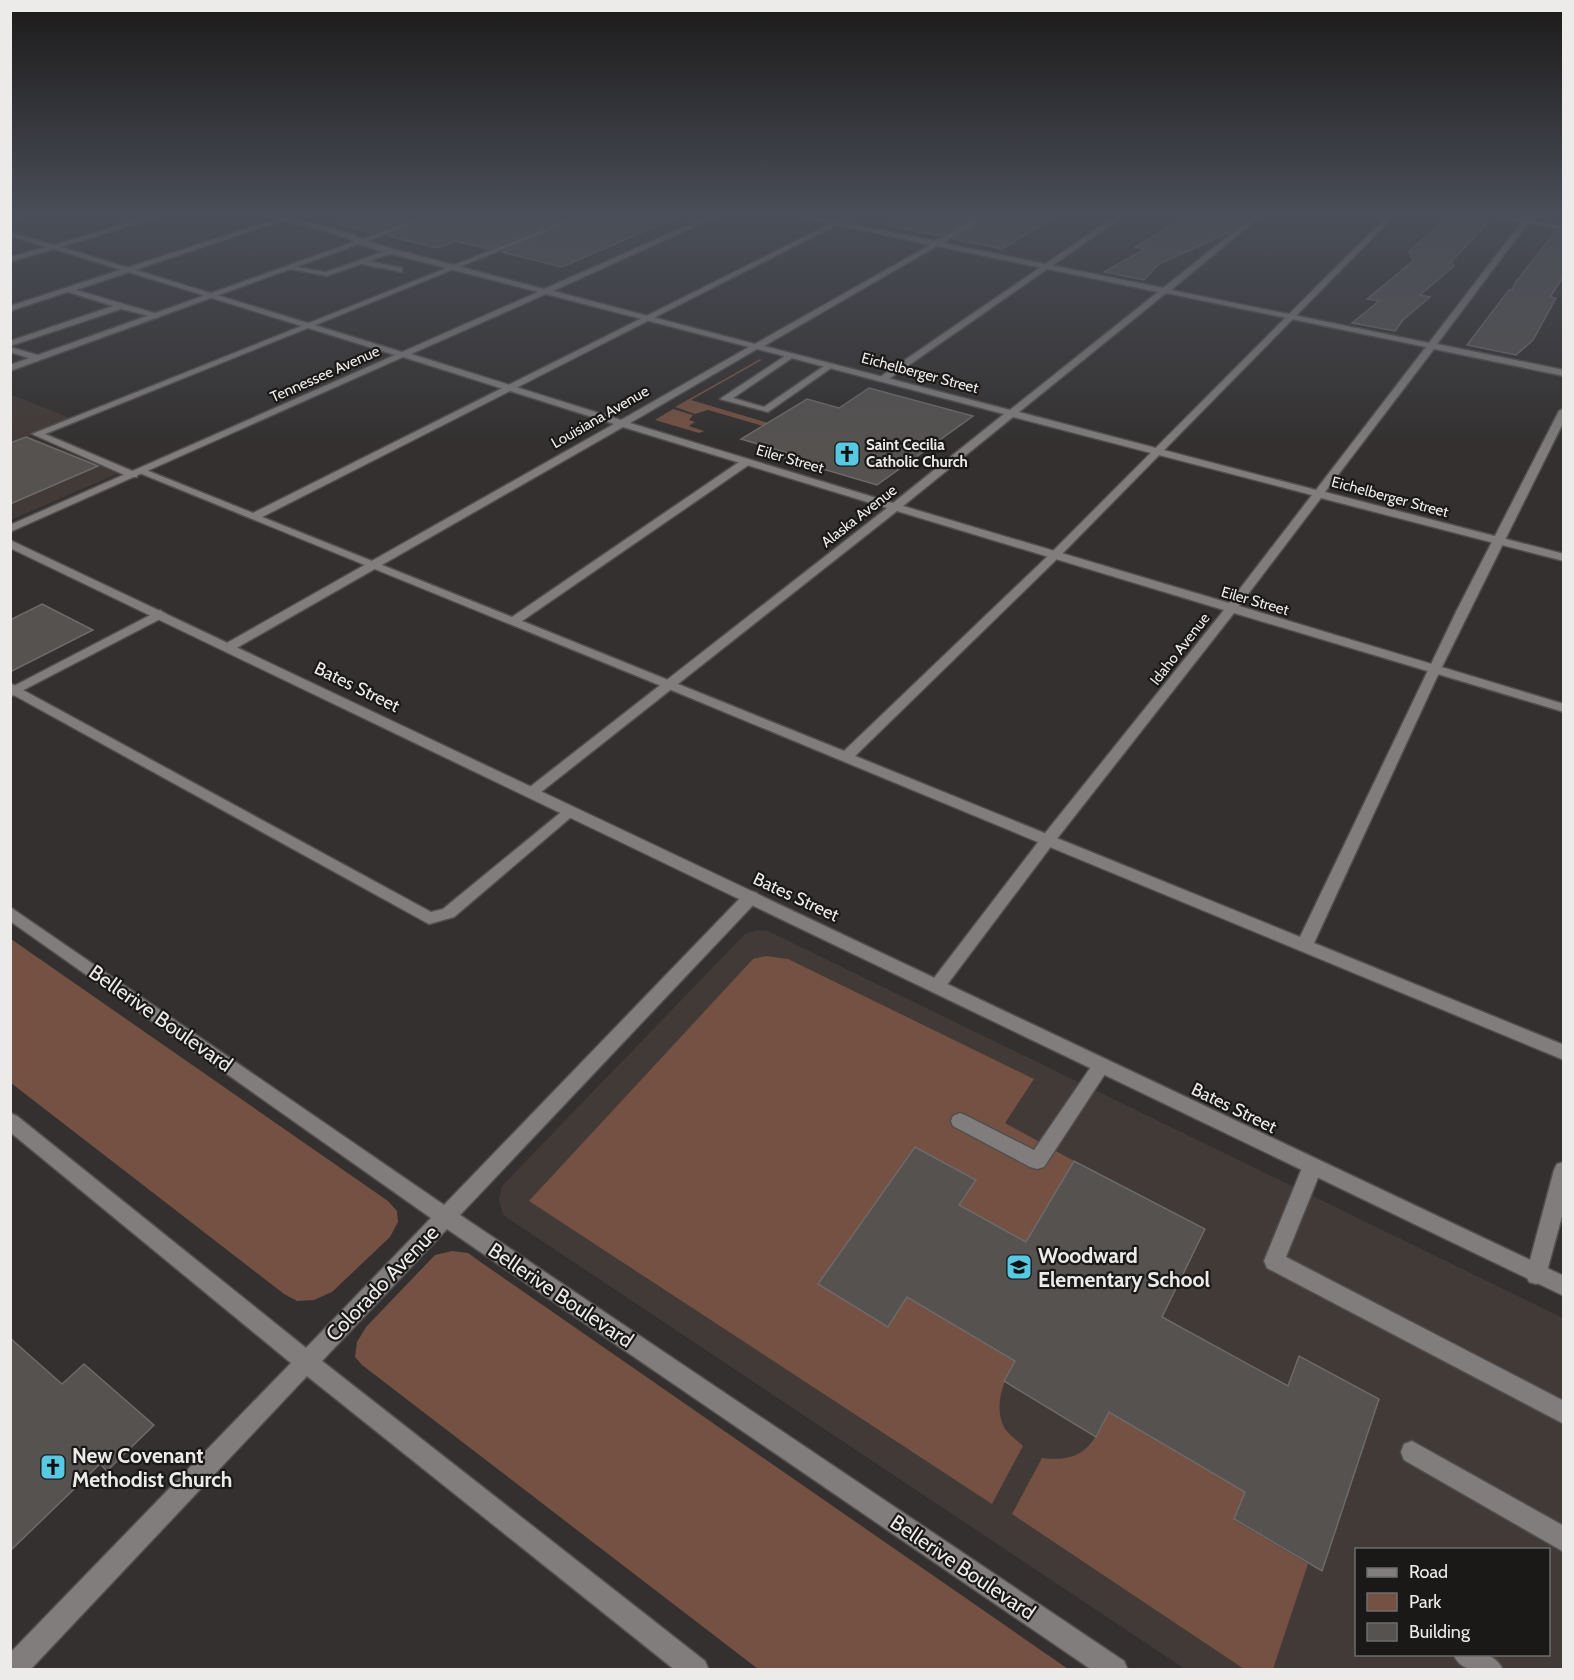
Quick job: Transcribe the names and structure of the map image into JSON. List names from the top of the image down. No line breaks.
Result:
{"streets":{"street":["Eichelberger Street","Tennessee Avenue","Louisiana Avenue","Eiler Street","Alaska Avenue","Idaho Avenue","Bates Street","Bellerive Boulevard","Colorado Avenue"]},"crossings":[["Eichelberger Street","Louisiana Avenue"],["Eichelberger Street","Alaska Avenue"],["Eichelberger Street","Idaho Avenue"],["Tennessee Avenue","Eiler Street"],["Louisiana Avenue","Eiler Street"],["Louisiana Avenue","Bates Street"],["Eiler Street","Alaska Avenue"],["Eiler Street","Idaho Avenue"],["Alaska Avenue","Bates Street"],["Idaho Avenue","Bates Street"],["Bates Street","Colorado Avenue"],["Bellerive Boulevard","Colorado Avenue"]],"places":{"church":["Saint Cecilia Catholic Church","New Covenant Methodist Church"],"school or university":["Woodward Elementary School"]},"legend":["Road","Park","Building"]}
